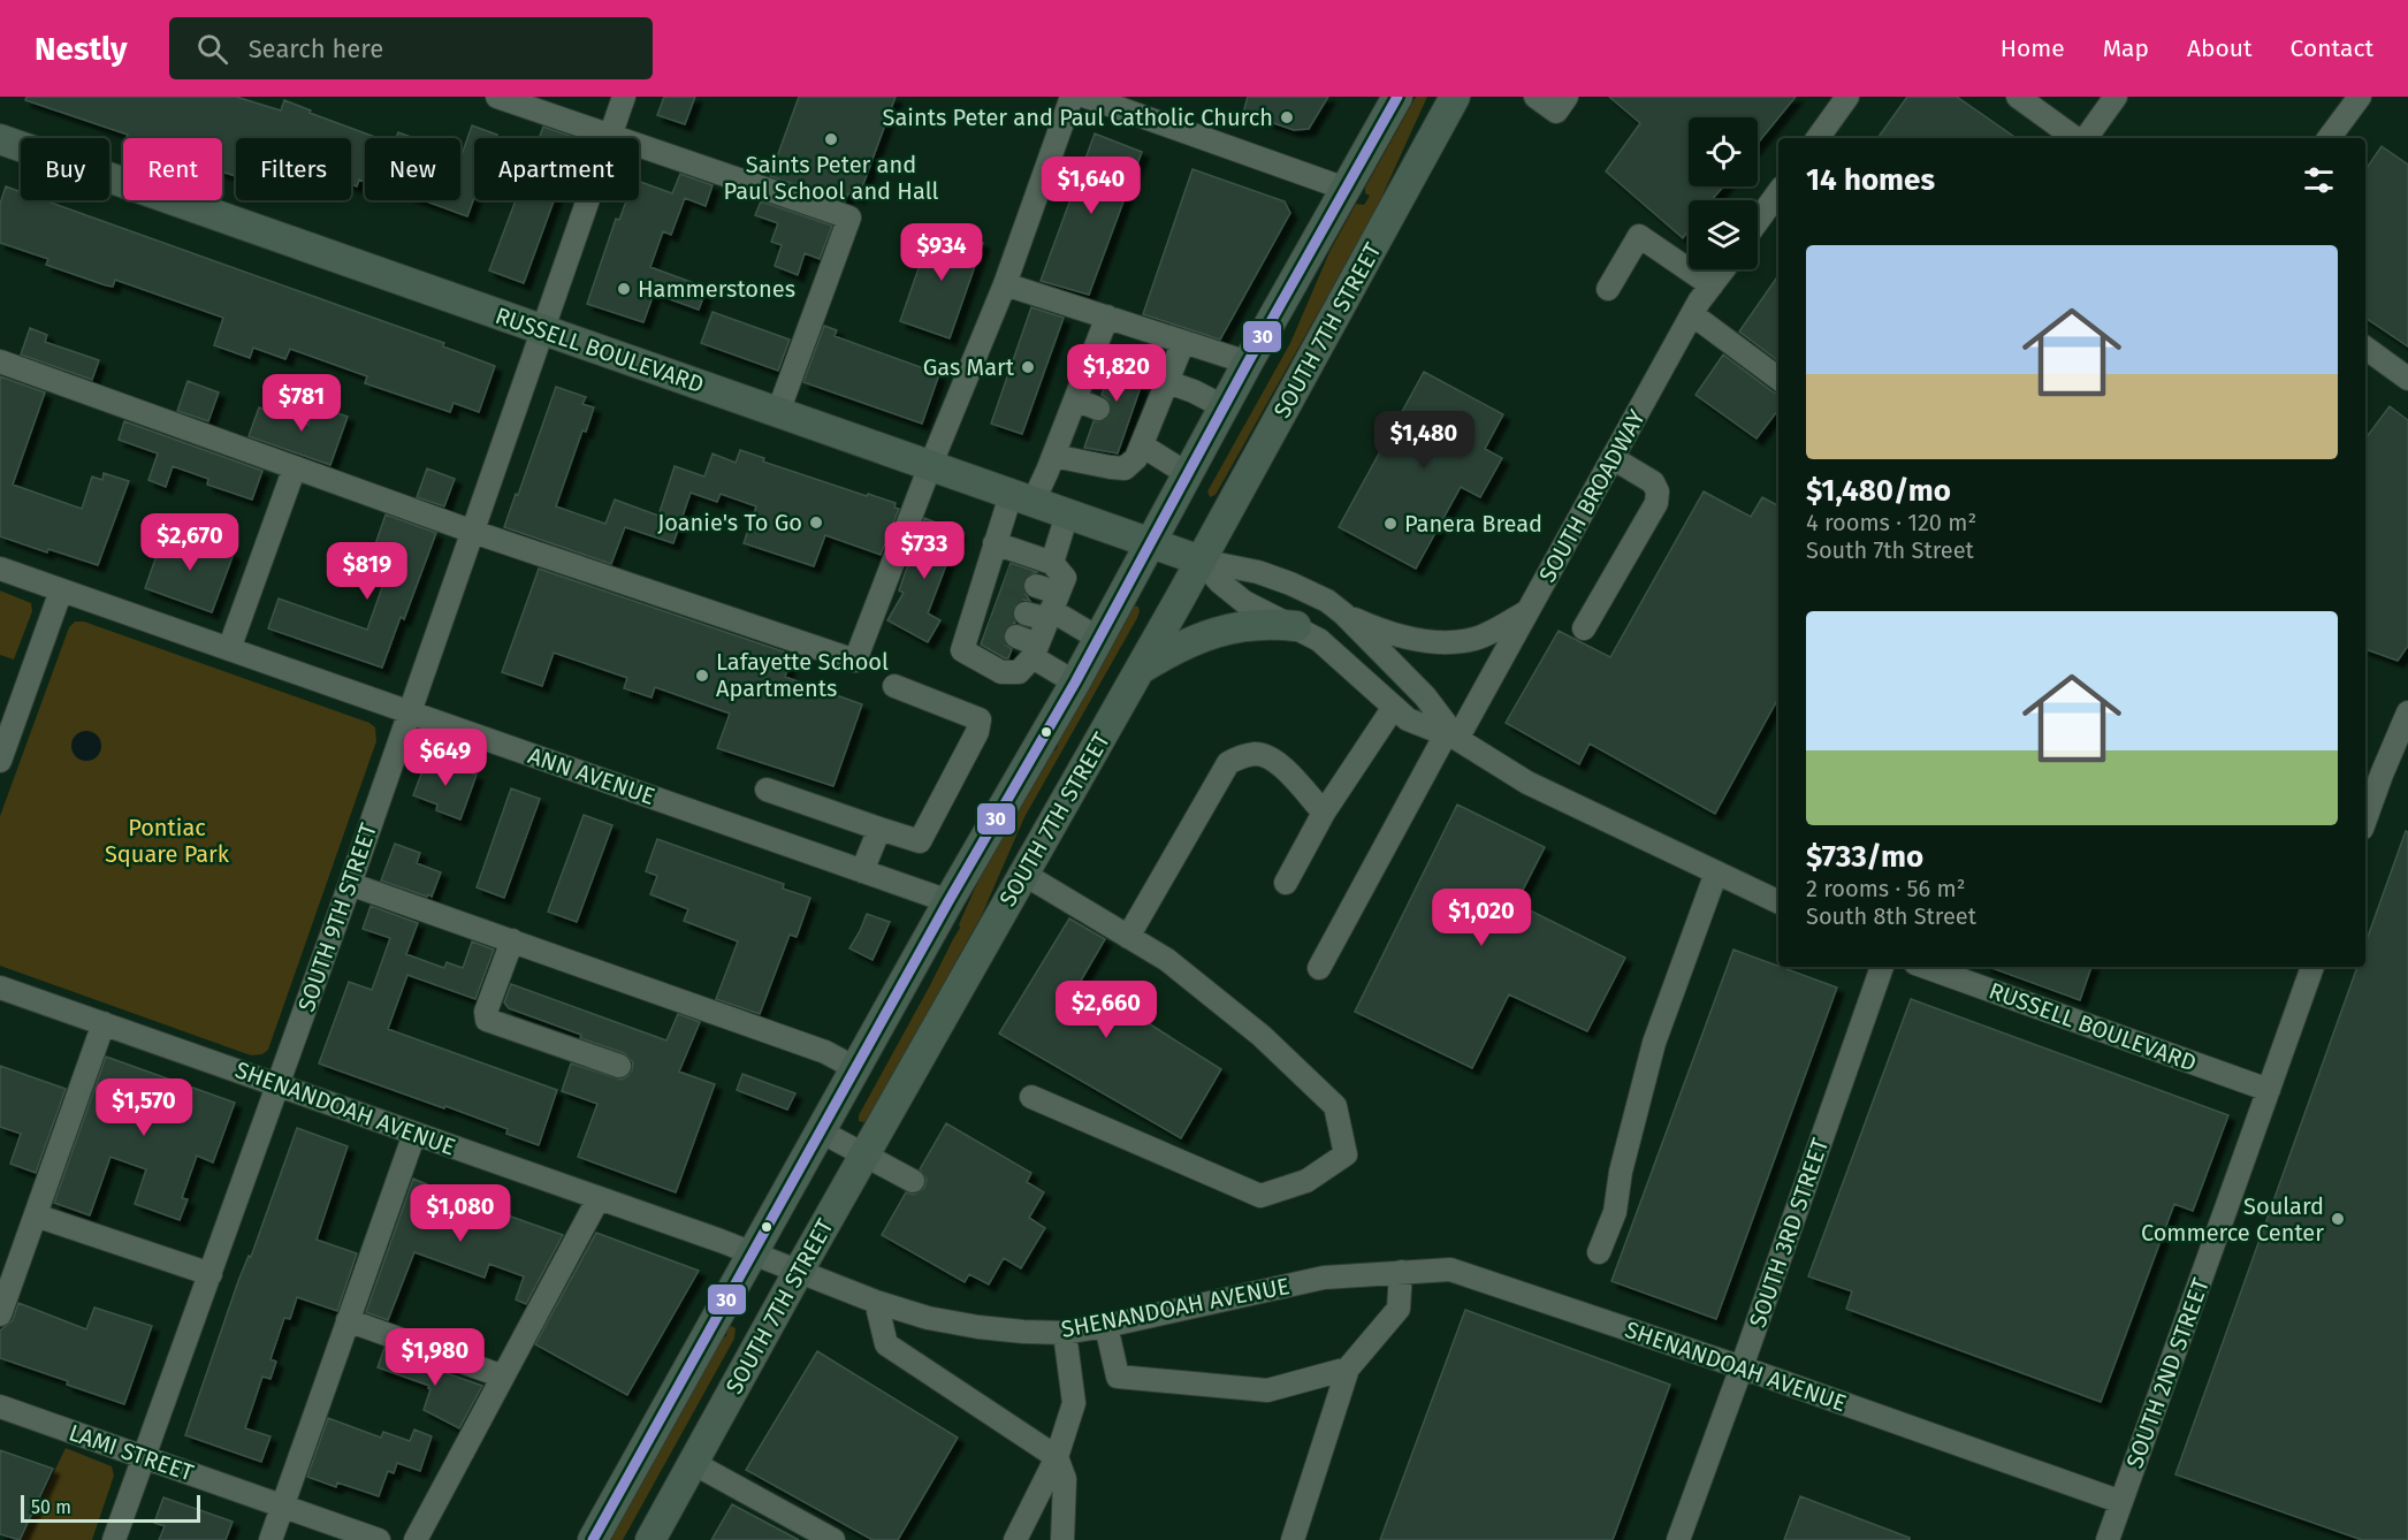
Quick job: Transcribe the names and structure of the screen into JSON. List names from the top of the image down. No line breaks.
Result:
{"streets":{"main road":["SOUTH 7TH STREET","RUSSELL BOULEVARD"],"street":["SOUTH BROADWAY","ANN AVENUE","SOUTH 9TH STREET","SHENANDOAH AVENUE","SOUTH 3RD STREET","SOUTH 2ND STREET","LAMI STREET"]},"crossings":[["SOUTH 7TH STREET","RUSSELL BOULEVARD"],["SOUTH 7TH STREET","SHENANDOAH AVENUE"],["RUSSELL BOULEVARD","SOUTH BROADWAY"],["RUSSELL BOULEVARD","SOUTH 9TH STREET"],["RUSSELL BOULEVARD","SOUTH 2ND STREET"],["ANN AVENUE","SOUTH 9TH STREET"],["SOUTH 9TH STREET","SHENANDOAH AVENUE"],["SOUTH 9TH STREET","LAMI STREET"],["SHENANDOAH AVENUE","SOUTH 3RD STREET"],["SHENANDOAH AVENUE","SOUTH 2ND STREET"]],"parks":["Pontiac Square Park"],"places":["Saints Peter and Paul Catholic Church","Saints Peter and Paul School and Hall","Hammerstones","Gas Mart","Joanie's To Go","Panera Bread","Lafayette School Apartments","Soulard Commerce Center"],"lines":["transit line 30"],"scale_bar":"50 m","page":{"header":"Nestly","search":"Search here","nav":["Home","Map","About","Contact"],"chip":["Buy","Rent","Filters","New","Apartment"],"heading":"14 homes","price":["$1,640","$934","$1,820","$781","$1,480","$2,670","$733","$819","$649","$1,020","$2,660","$1,570","$1,080","$1,980"],"list":[{"name":"$1,480/mo","note":"4 rooms · 120 m² · South 7th Street"},{"name":"$733/mo","note":"2 rooms · 56 m² · South 8th Street"}],"scale":"50 m"}}
